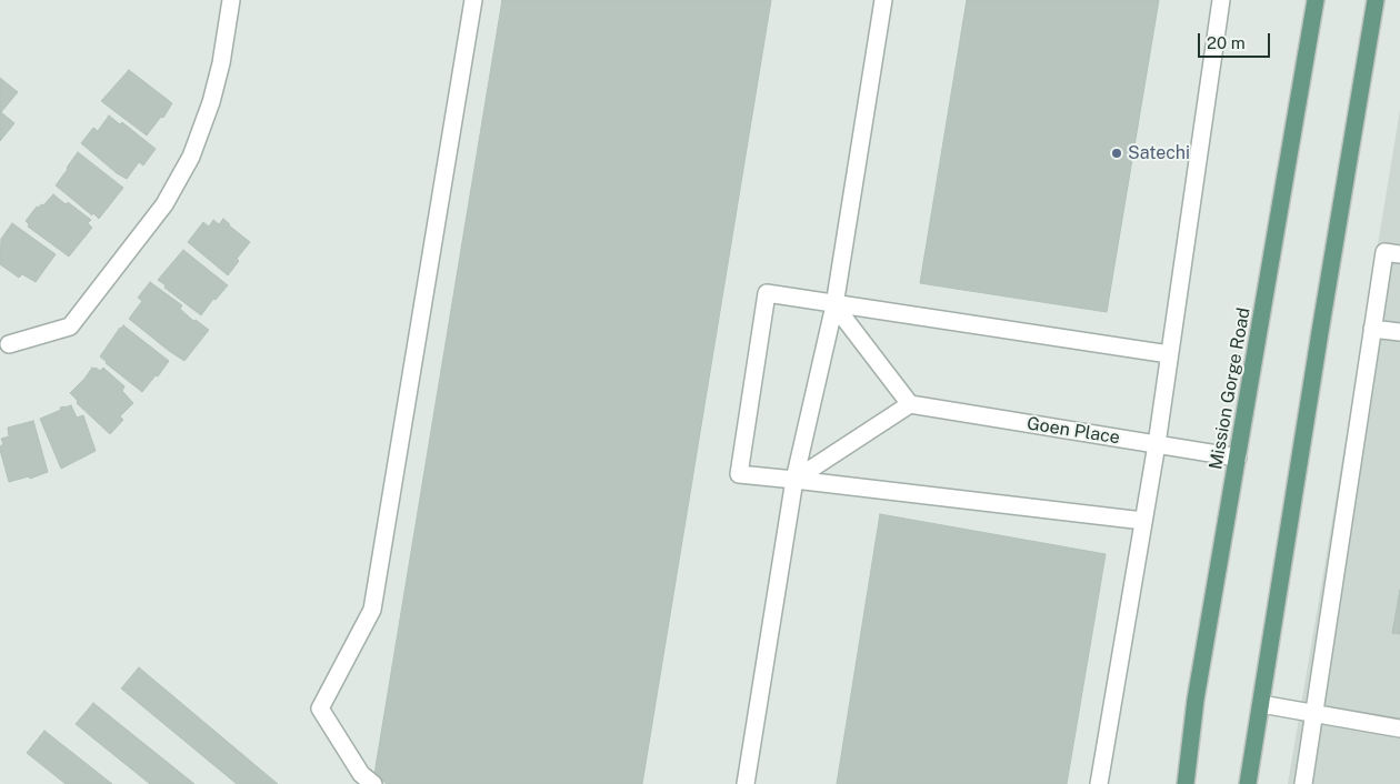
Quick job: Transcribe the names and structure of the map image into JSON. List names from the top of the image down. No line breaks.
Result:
{"streets":{"main road":["Mission Gorge Road"],"street":["Goen Place"]},"crossings":[["Mission Gorge Road","Goen Place"]],"places":["Satechi"],"scale_bar":"20 m"}
